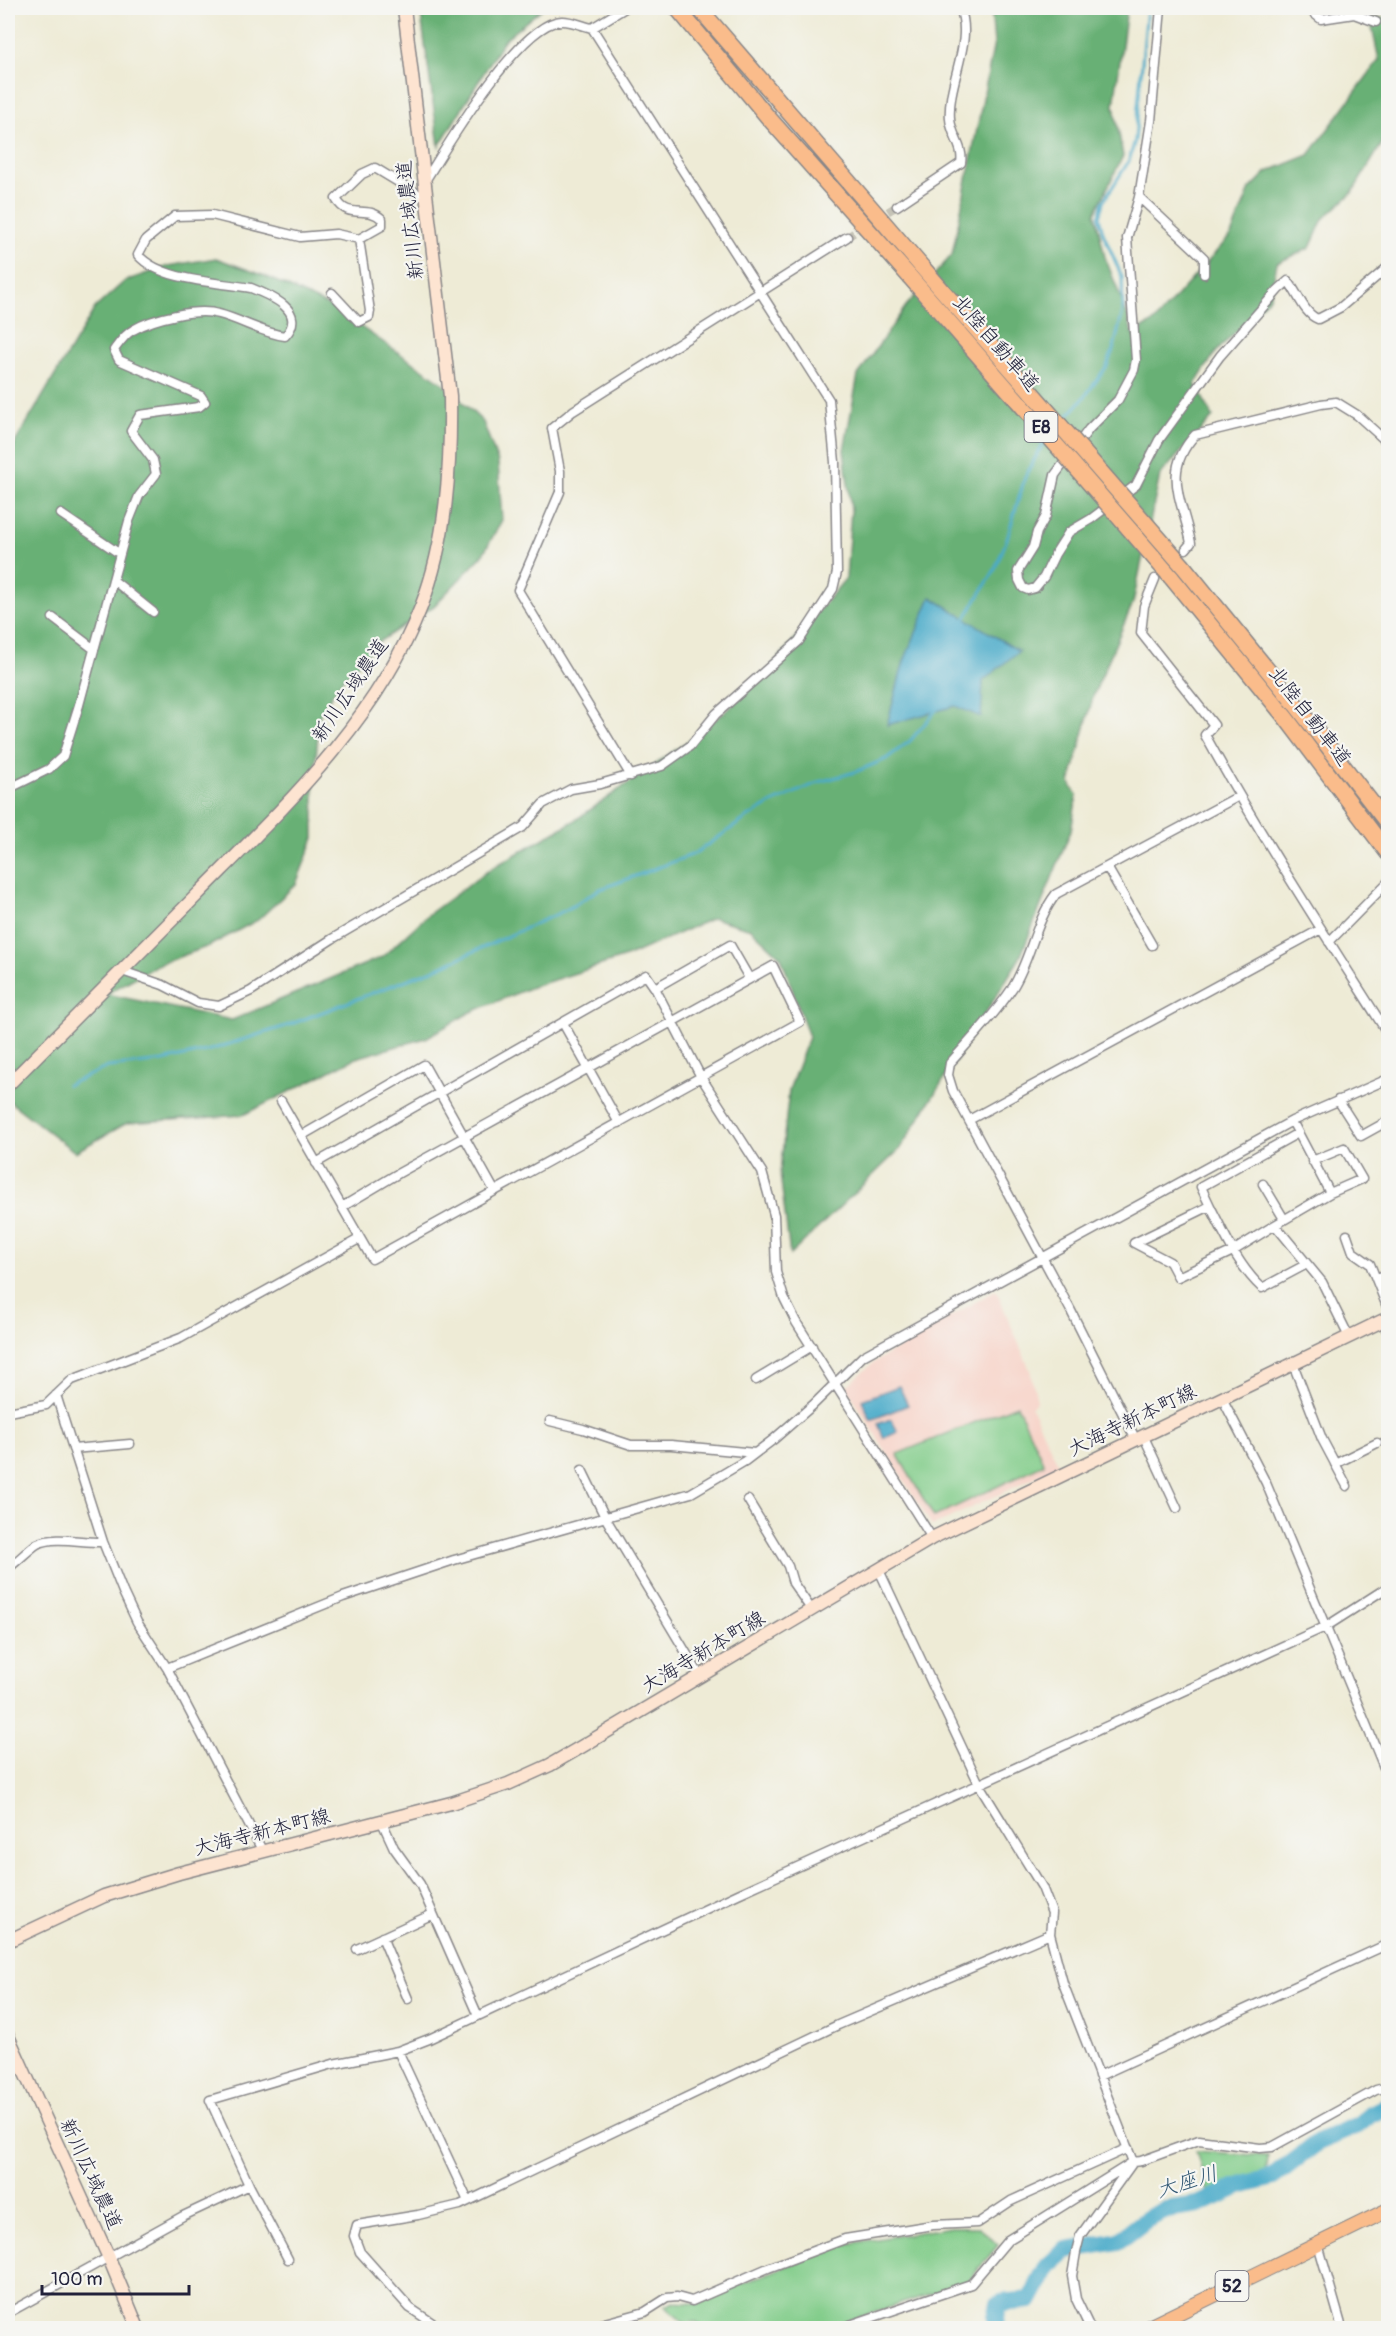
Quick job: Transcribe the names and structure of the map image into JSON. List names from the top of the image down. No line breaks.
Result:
{"streets":{"highway":["北陸自動車道","E8"],"main road":["52"],"street":["新川広域農道","大海寺新本町線"]},"water":["大座川"],"scale_bar":"100 m"}
